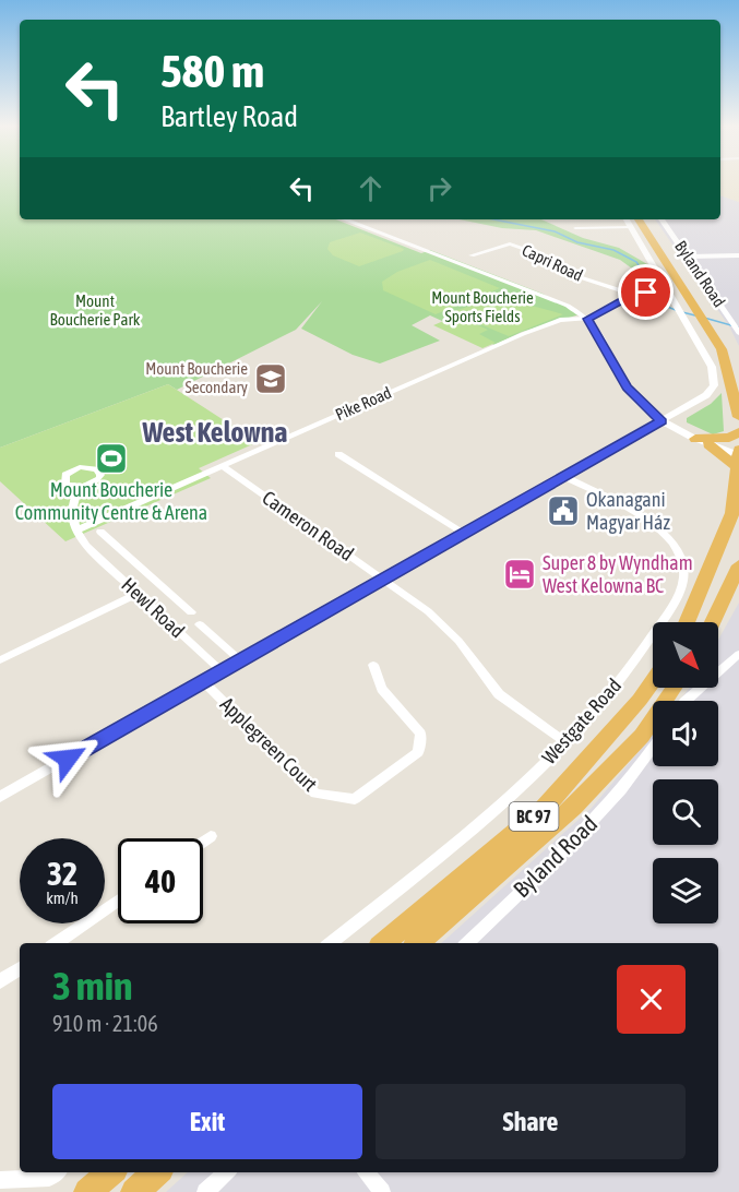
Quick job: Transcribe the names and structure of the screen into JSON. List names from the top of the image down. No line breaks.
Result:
{"streets":{"highway":["BC 97"],"street":["Capri Road","Byland Road","Pike Road","Cameron Road","Hewl Road","Westgate Road","Applegreen Court"]},"crossings":[["Capri Road","Pike Road"],["Pike Road","Cameron Road"],["Pike Road","Hewl Road"],["Cameron Road","Westgate Road"]],"districts":["West Kelowna"],"parks":["Mount Boucherie Sports Fields","Mount Boucherie Park"],"places":{"school or university":["Mount Boucherie Secondary"],"sports":["Mount Boucherie Community Centre & Arena"],"public building":["Okanagani Magyar Ház"],"hotel":["Super 8 by Wyndham West Kelowna BC"]},"north":"bottom right","page":{"turn":["580 m","Bartley Road"],"speed":"32 km/h","limit":"40","heading":["3 min","910 m · 21:06"],"buttons":["Exit","Share"]}}
